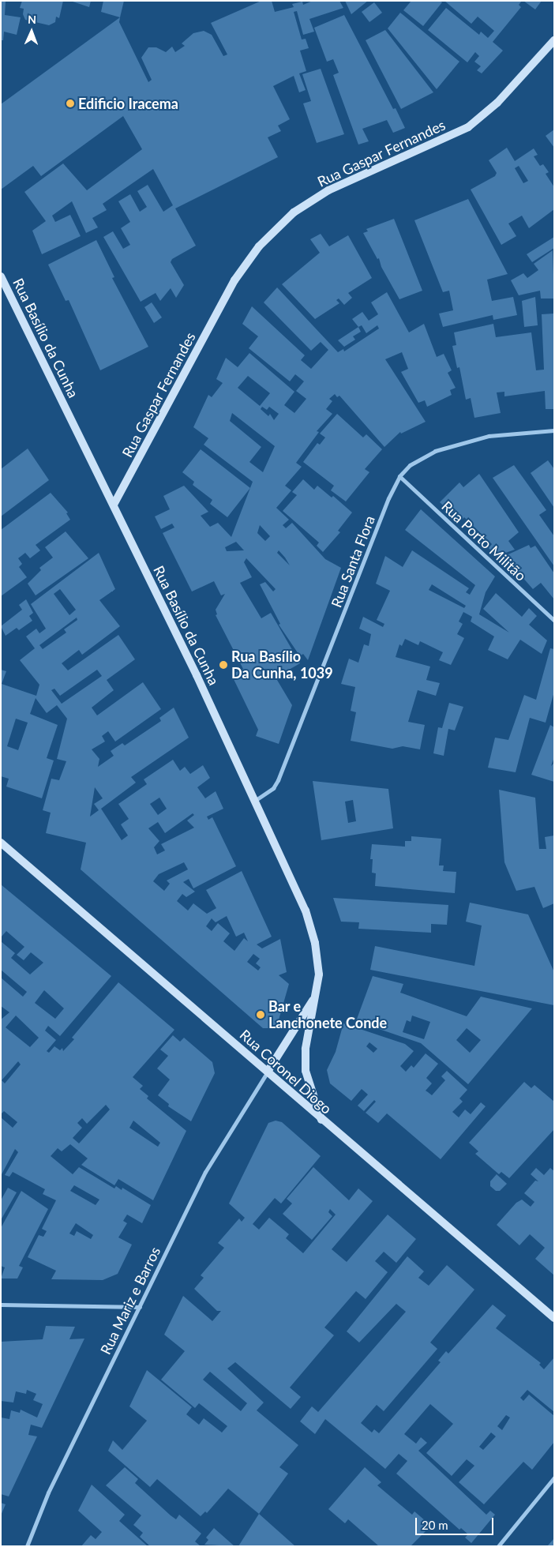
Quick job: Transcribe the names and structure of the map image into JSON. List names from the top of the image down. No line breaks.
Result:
{"streets":{"street":["Rua Gaspar Fernandes","Rua Basílio da Cunha","Rua Porto Militão","Rua Santa Flora","Rua Coronel Diogo","Rua Mariz e Barros"]},"crossings":[["Rua Gaspar Fernandes","Rua Basílio da Cunha"],["Rua Basílio da Cunha","Rua Santa Flora"],["Rua Basílio da Cunha","Rua Coronel Diogo"],["Rua Basílio da Cunha","Rua Mariz e Barros"],["Rua Porto Militão","Rua Santa Flora"],["Rua Coronel Diogo","Rua Mariz e Barros"]],"places":["Edificio Iracema","Rua Basílio Da Cunha, 1039","Bar e Lanchonete Conde"],"scale_bar":"20 m","north":"top"}
